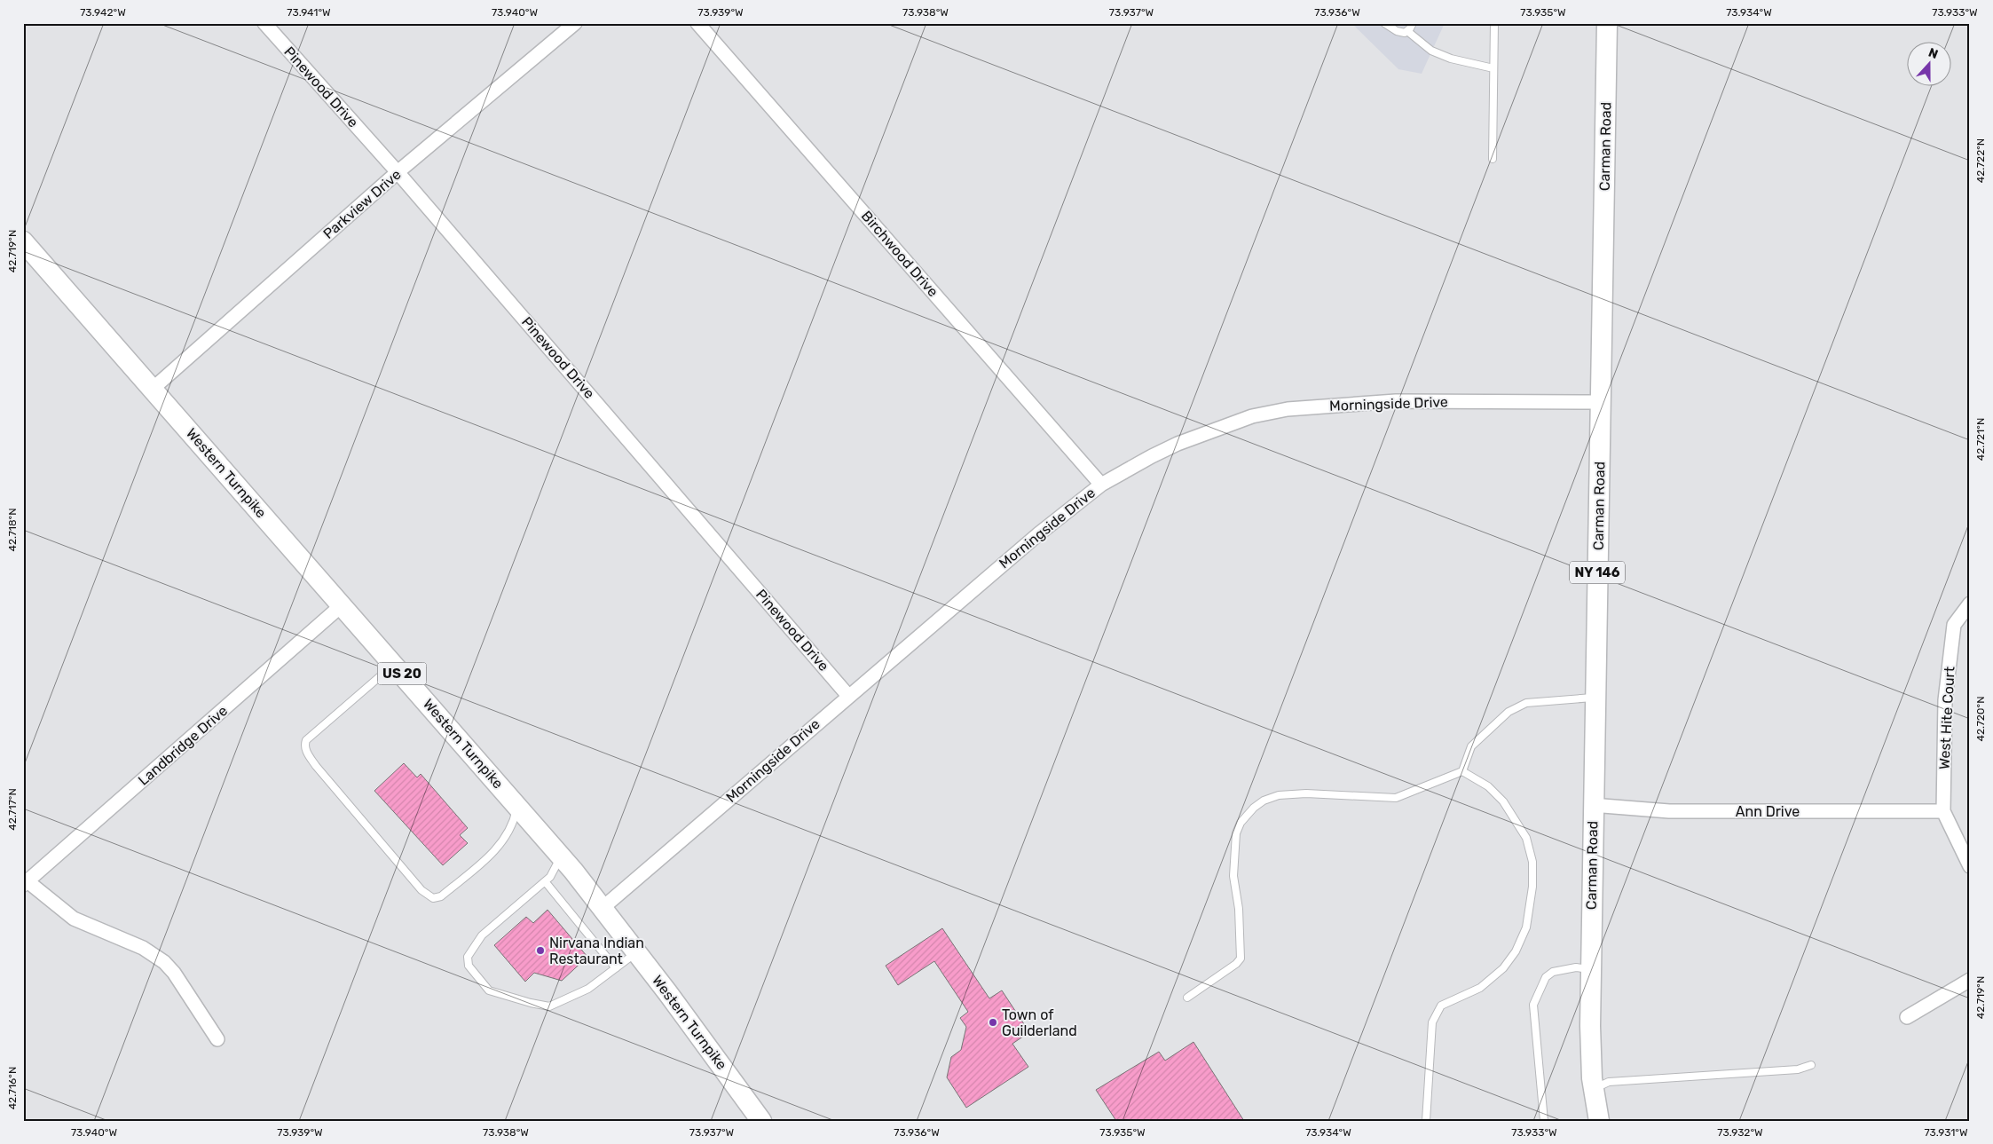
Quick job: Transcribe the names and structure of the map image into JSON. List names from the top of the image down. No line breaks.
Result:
{"streets":{"main road":["Carman Road","Western Turnpike","NY 146","US 20"],"street":["Pinewood Drive","Parkview Drive","Birchwood Drive","Morningside Drive","West Hite Court","Landbridge Drive","Ann Drive"]},"crossings":[["Pinewood Drive","Parkview Drive"],["Pinewood Drive","Morningside Drive"],["Carman Road","Morningside Drive"],["Carman Road","Ann Drive"],["Parkview Drive","Western Turnpike"],["Birchwood Drive","Morningside Drive"],["Morningside Drive","Western Turnpike"],["Western Turnpike","Landbridge Drive"],["West Hite Court","Ann Drive"]],"places":["Nirvana Indian Restaurant","Town of Guilderland"],"north":"top","coordinates":["73.942°W","73.941°W","73.940°W","73.939°W","73.938°W","73.937°W","73.936°W","73.935°W","73.934°W","73.933°W","42.722°N","42.719°N","42.721°N","42.718°N","42.720°N","42.717°N","42.716°N","73.932°W","73.931°W"]}
